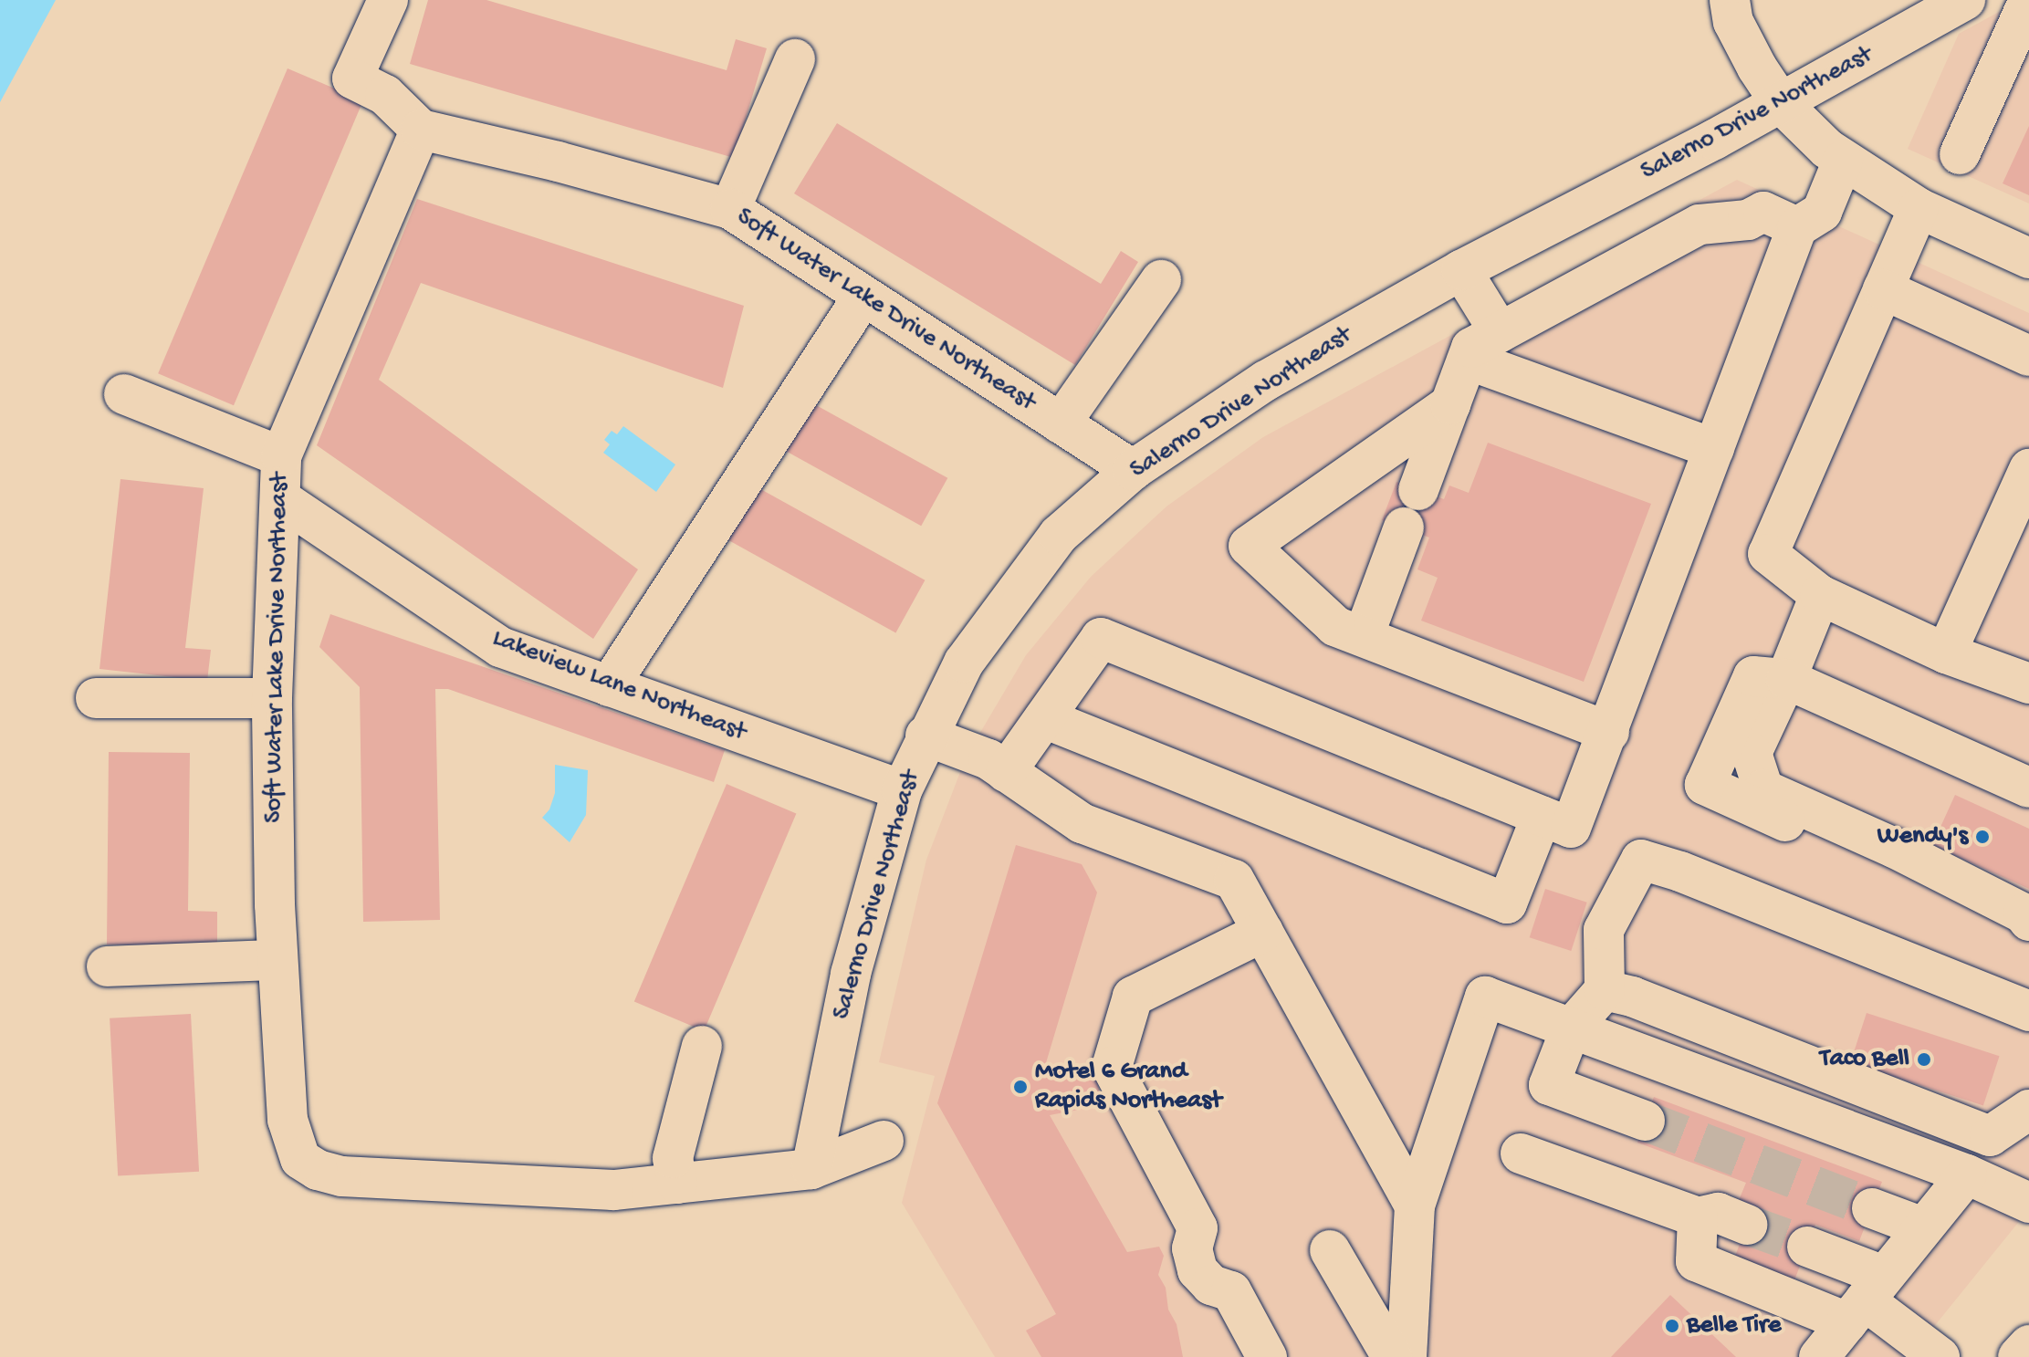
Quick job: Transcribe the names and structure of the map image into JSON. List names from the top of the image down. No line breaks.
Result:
{"streets":{"street":["Salerno Drive Northeast","Soft Water Lake Drive Northeast","Lakeview Lane Northeast"]},"crossings":[["Salerno Drive Northeast","Soft Water Lake Drive Northeast"],["Salerno Drive Northeast","Lakeview Lane Northeast"],["Soft Water Lake Drive Northeast","Lakeview Lane Northeast"]],"places":["Wendy's","Taco Bell","Motel 6 Grand Rapids Northeast","Belle Tire"]}
